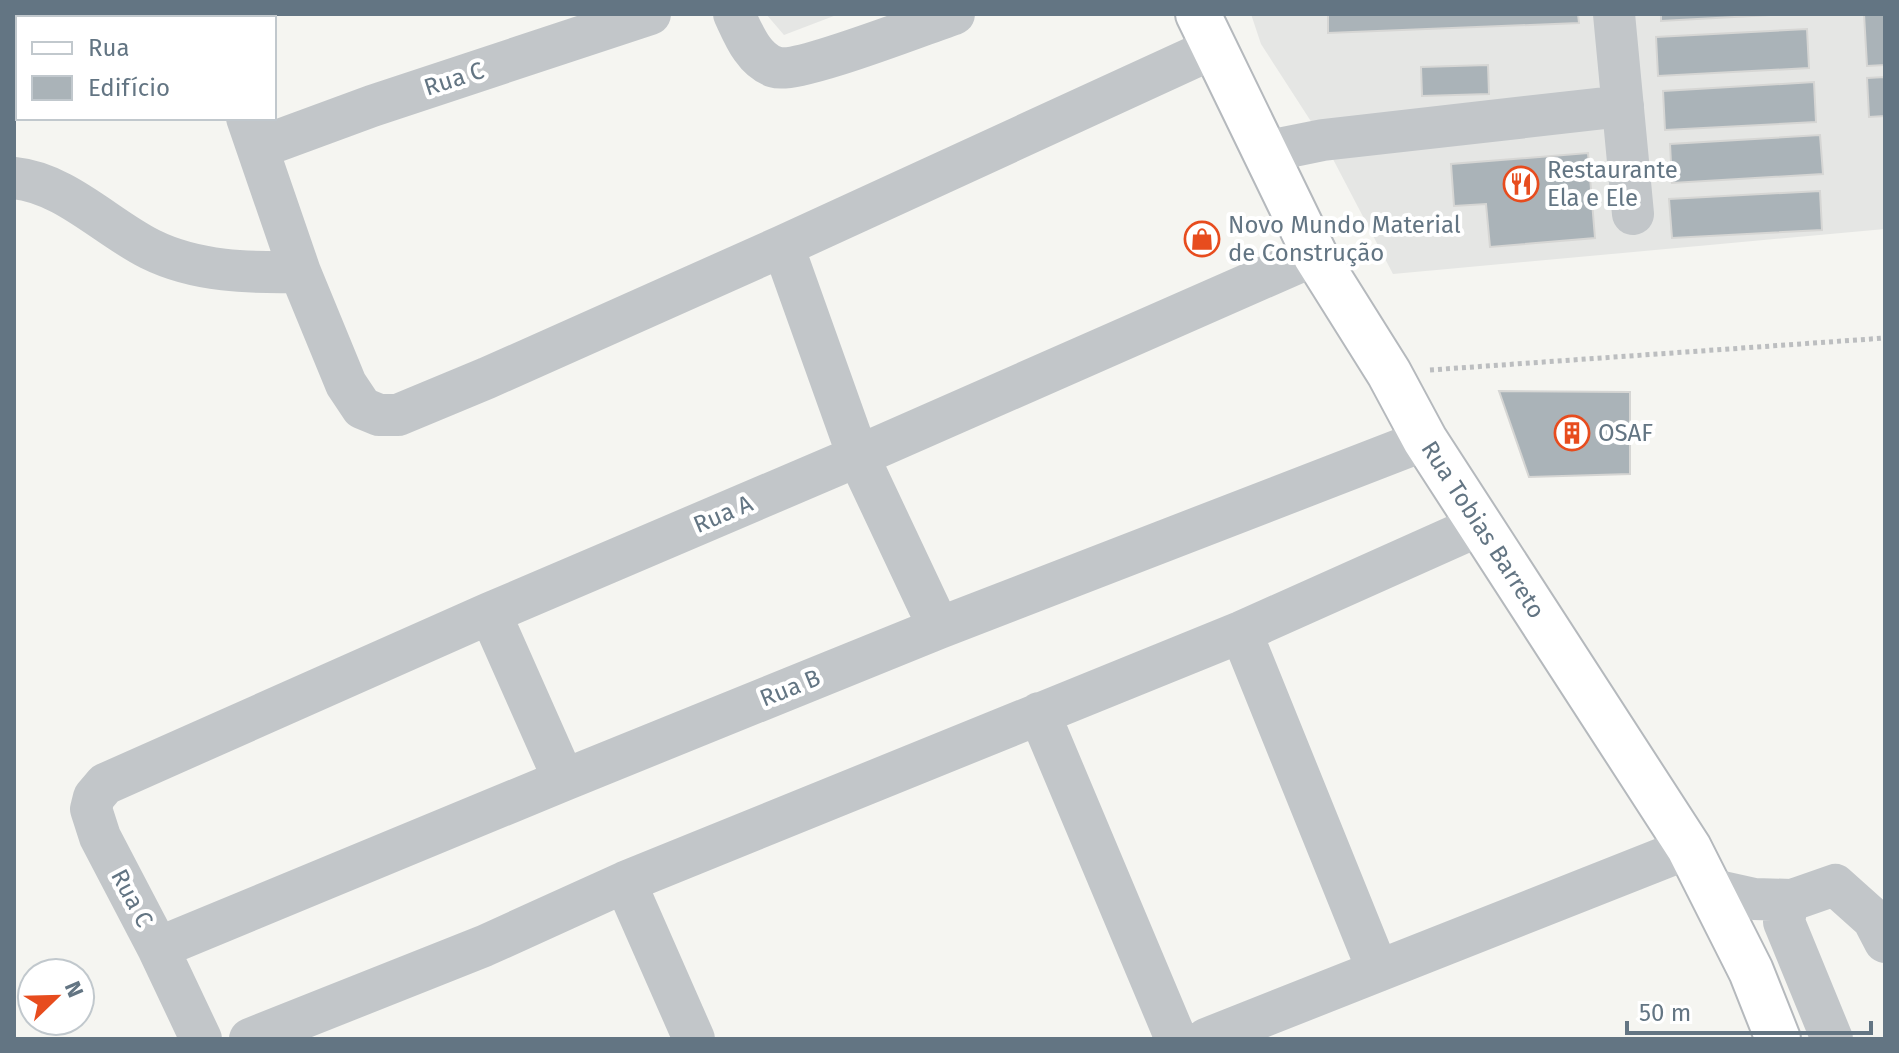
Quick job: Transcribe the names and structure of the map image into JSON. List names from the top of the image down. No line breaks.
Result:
{"streets":{"main road":["Rua Tobias Barreto"],"street":["Rua C","Rua A","Rua B"]},"crossings":[["Rua C","Rua A"],["Rua C","Rua B"],["Rua A","Rua Tobias Barreto"],["Rua Tobias Barreto","Rua B"]],"places":{"restaurant":["Restaurante Ela e Ele"],"shop":["Novo Mundo Material de Construção"],"building":["OSAF"]},"legend":["Rua","Edifício"],"scale_bar":"50 m","north":"top right"}
